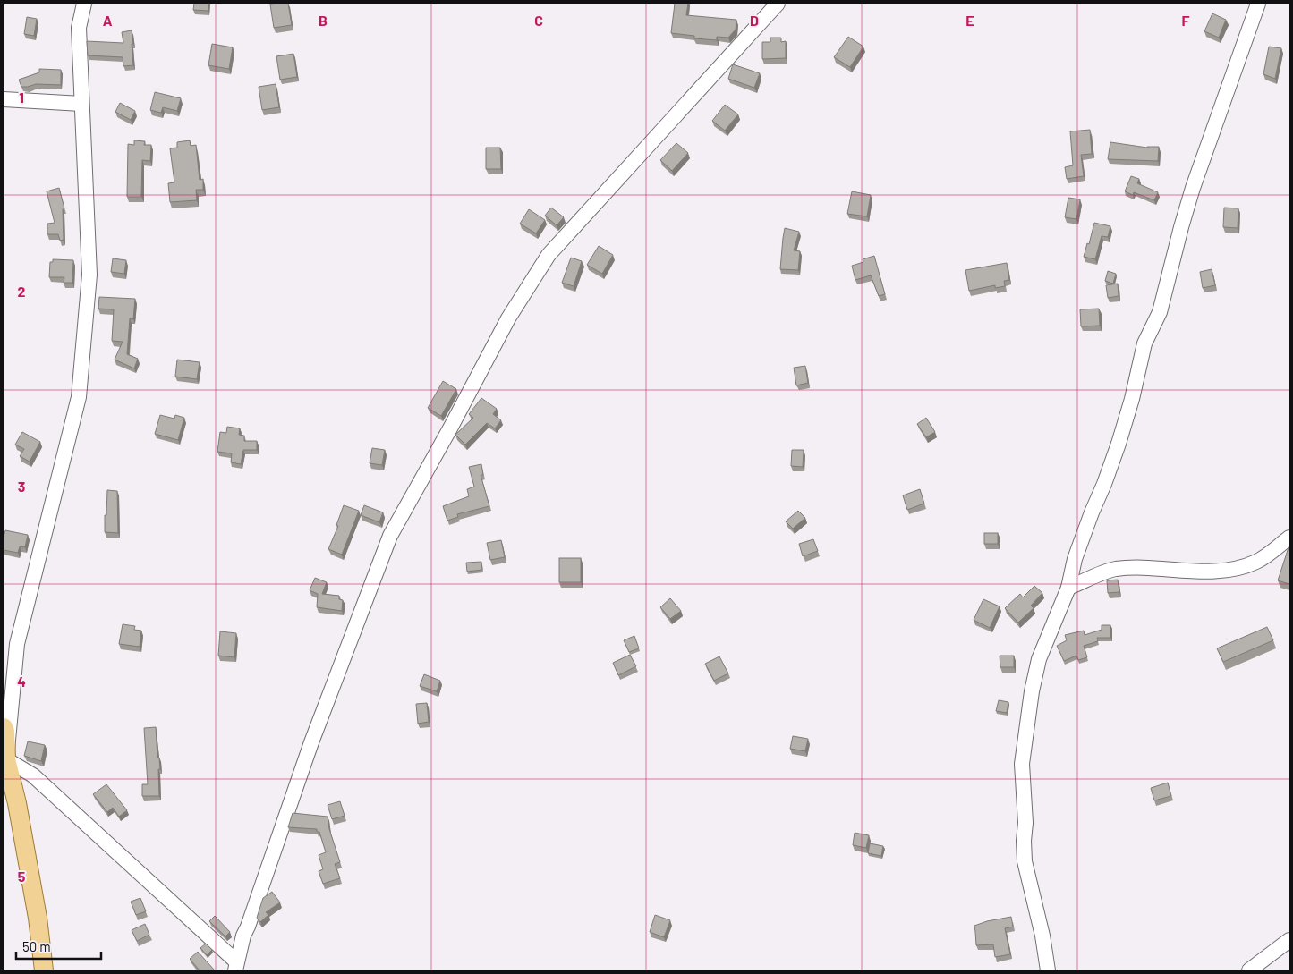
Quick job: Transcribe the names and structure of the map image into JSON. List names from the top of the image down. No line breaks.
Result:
{"scale_bar":"50 m","grid":{"columns":["A","B","C","D","E","F"],"rows":["1","2","3","4","5"]}}
